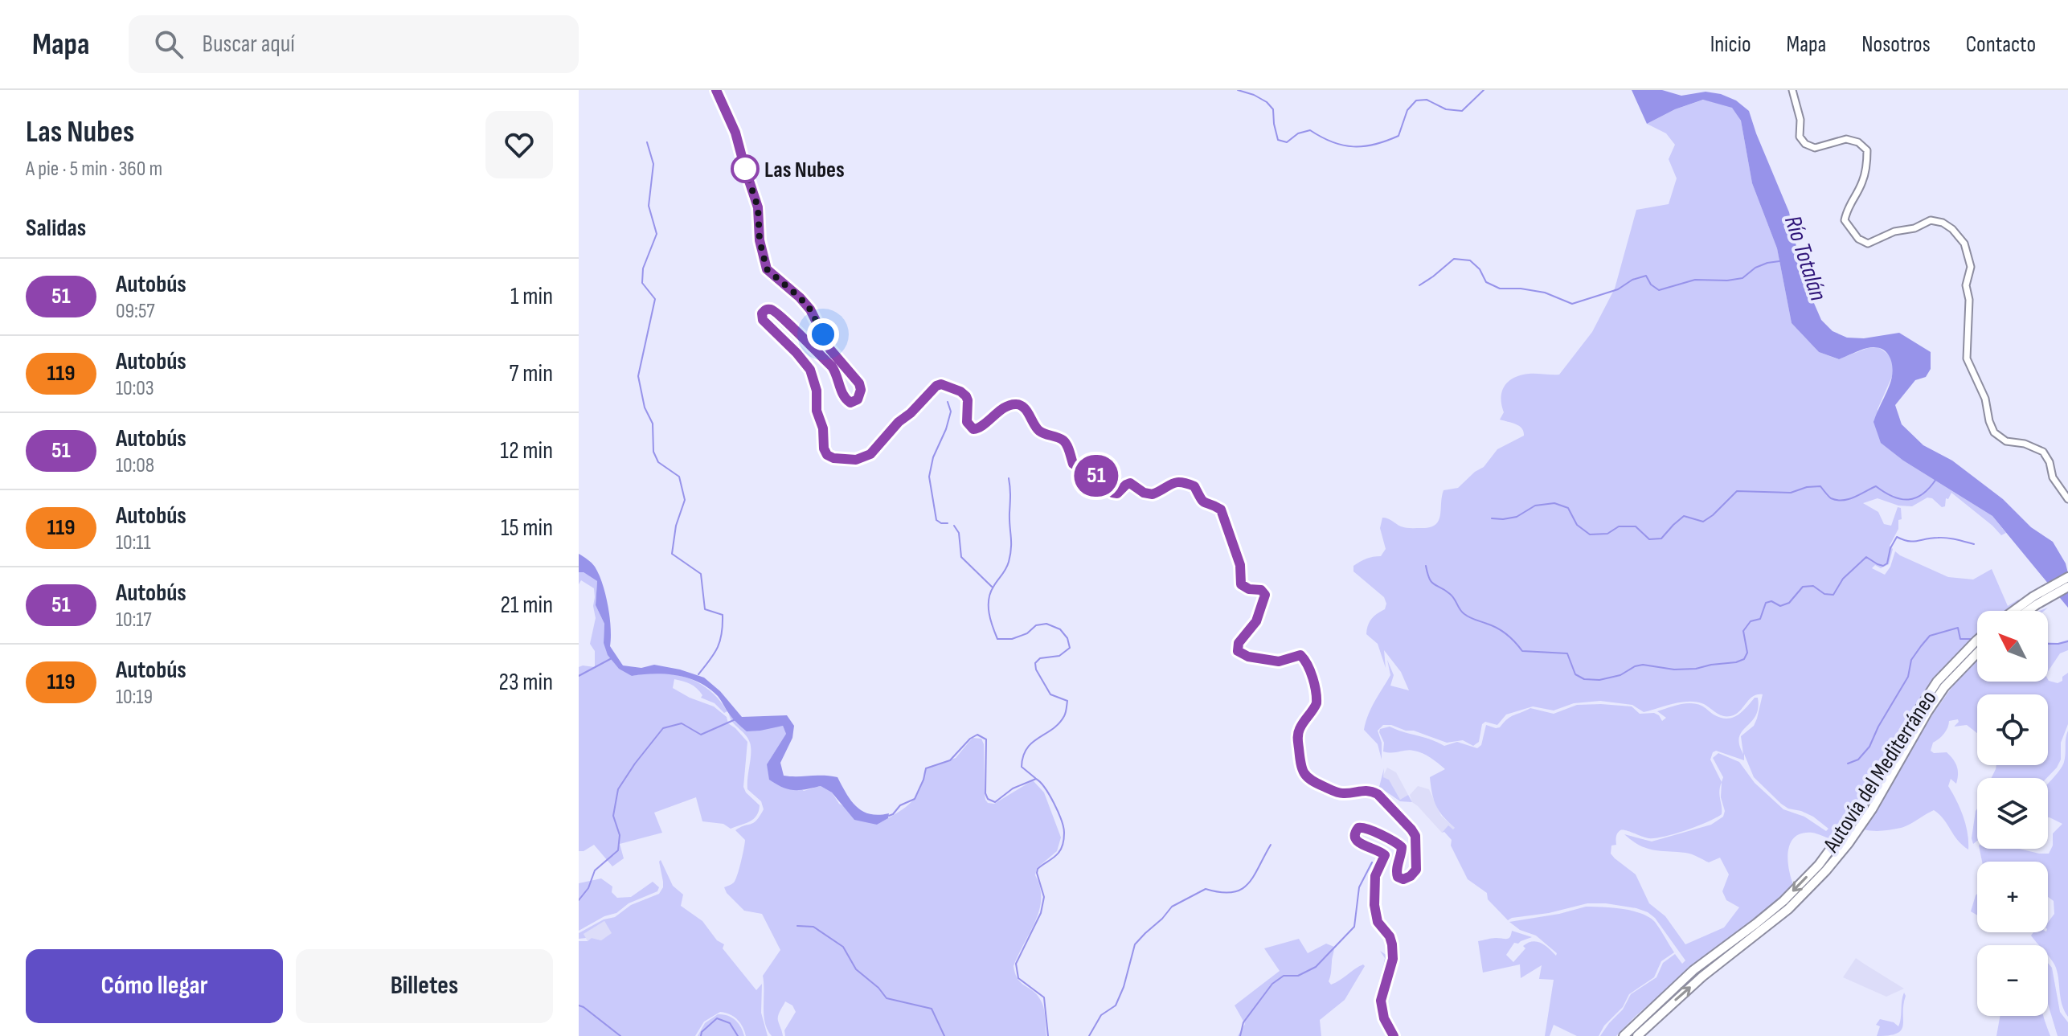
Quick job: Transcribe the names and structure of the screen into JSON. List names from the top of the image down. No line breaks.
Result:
{"streets":{"highway":["Autovía del Mediterráneo"]},"water":["Río Totalán"],"places":["Las Nubes"],"lines":["bus line 51"],"north":"top left","page":{"header":"Mapa","search":"Buscar aquí","nav":["Inicio","Mapa","Nosotros","Contacto"],"heading":[["Las Nubes","A pie · 5 min · 360 m"],"Salidas"],"on_map":"51","list":[{"mark":"51","name":"Autobús","note":"09:57","value":"1 min"},{"mark":"119","name":"Autobús","note":"10:03","value":"7 min"},{"mark":"51","name":"Autobús","note":"10:08","value":"12 min"},{"mark":"119","name":"Autobús","note":"10:11","value":"15 min"},{"mark":"51","name":"Autobús","note":"10:17","value":"21 min"},{"mark":"119","name":"Autobús","note":"10:19","value":"23 min"}],"map_buttons":["+","−"],"buttons":["Cómo llegar","Billetes"]}}
